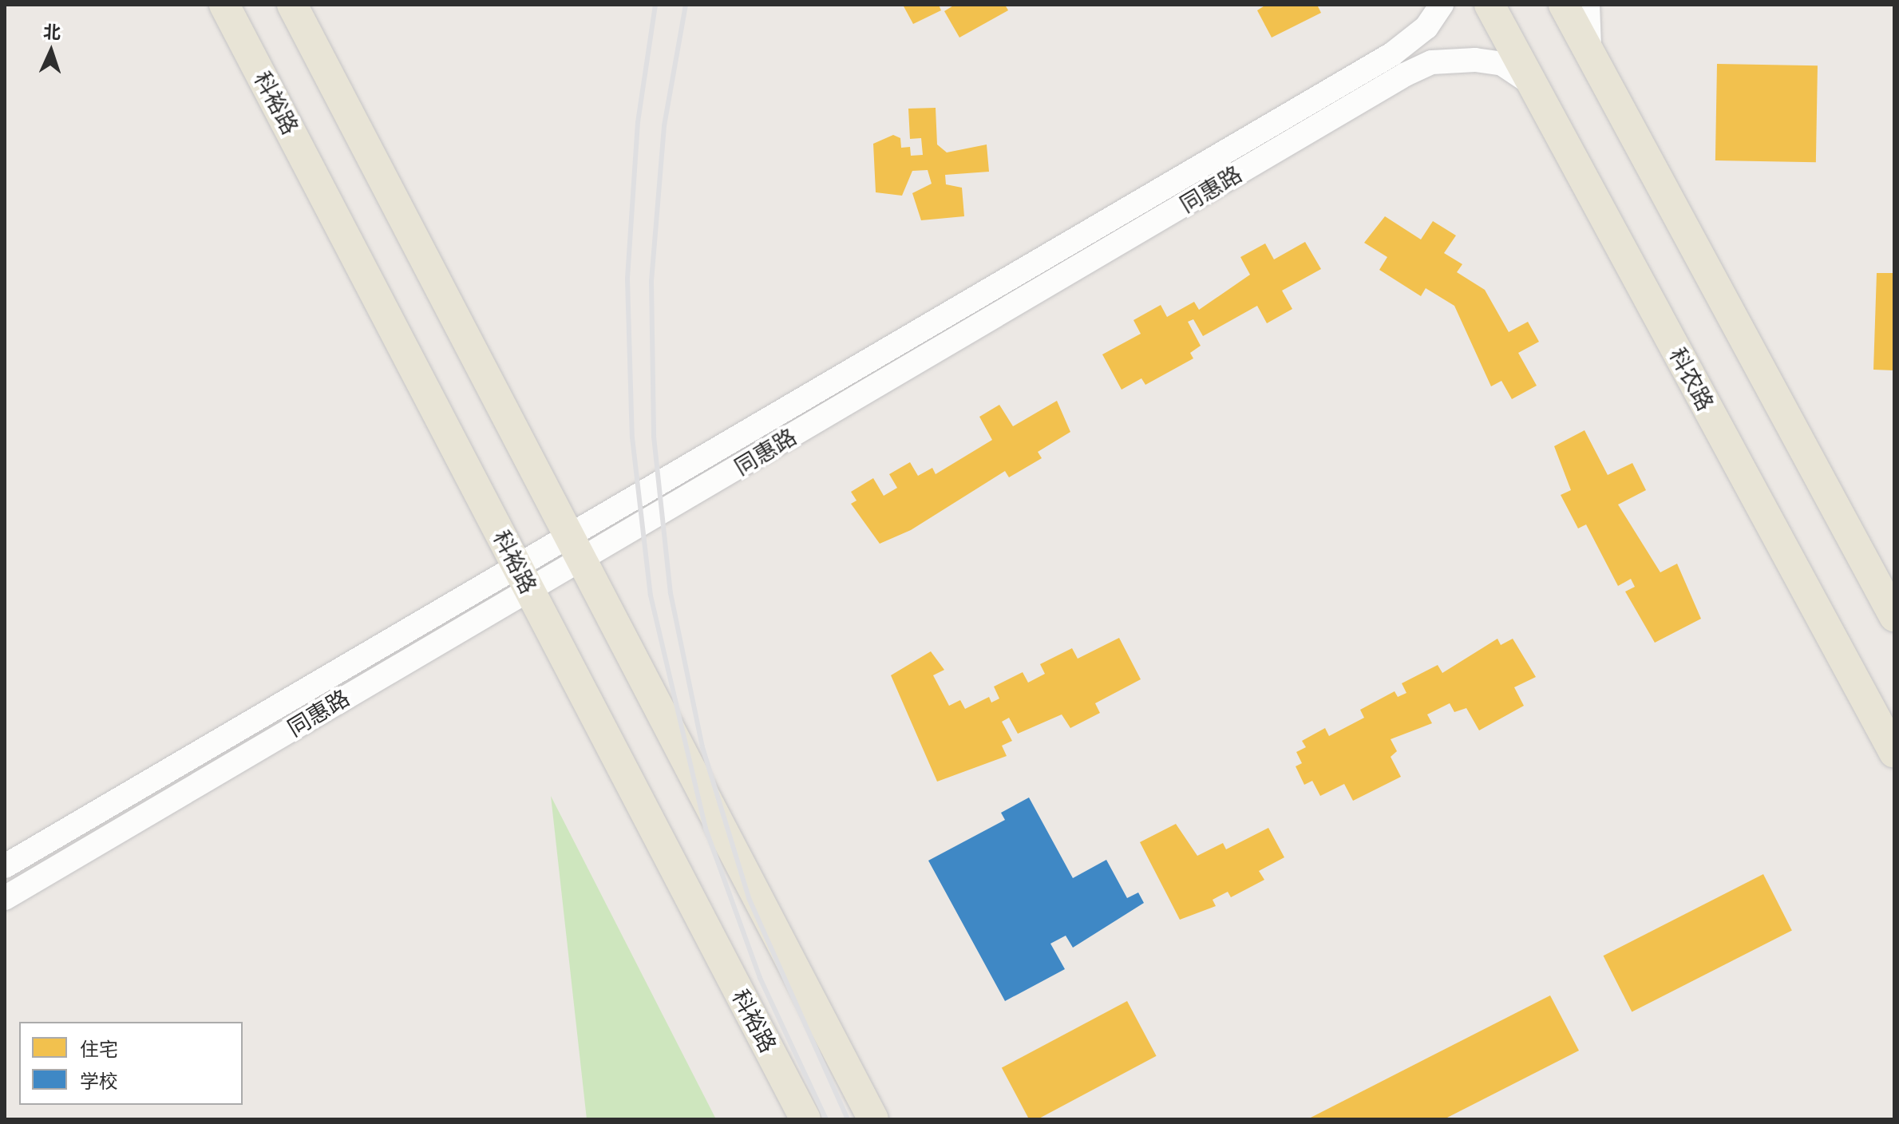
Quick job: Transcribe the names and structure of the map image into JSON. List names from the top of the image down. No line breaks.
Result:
{"streets":{"main road":["科裕路","科农路"],"street":["同惠路"]},"crossings":[["科裕路","同惠路"],["同惠路","科农路"]],"legend":["住宅","学校"],"north":"top"}
